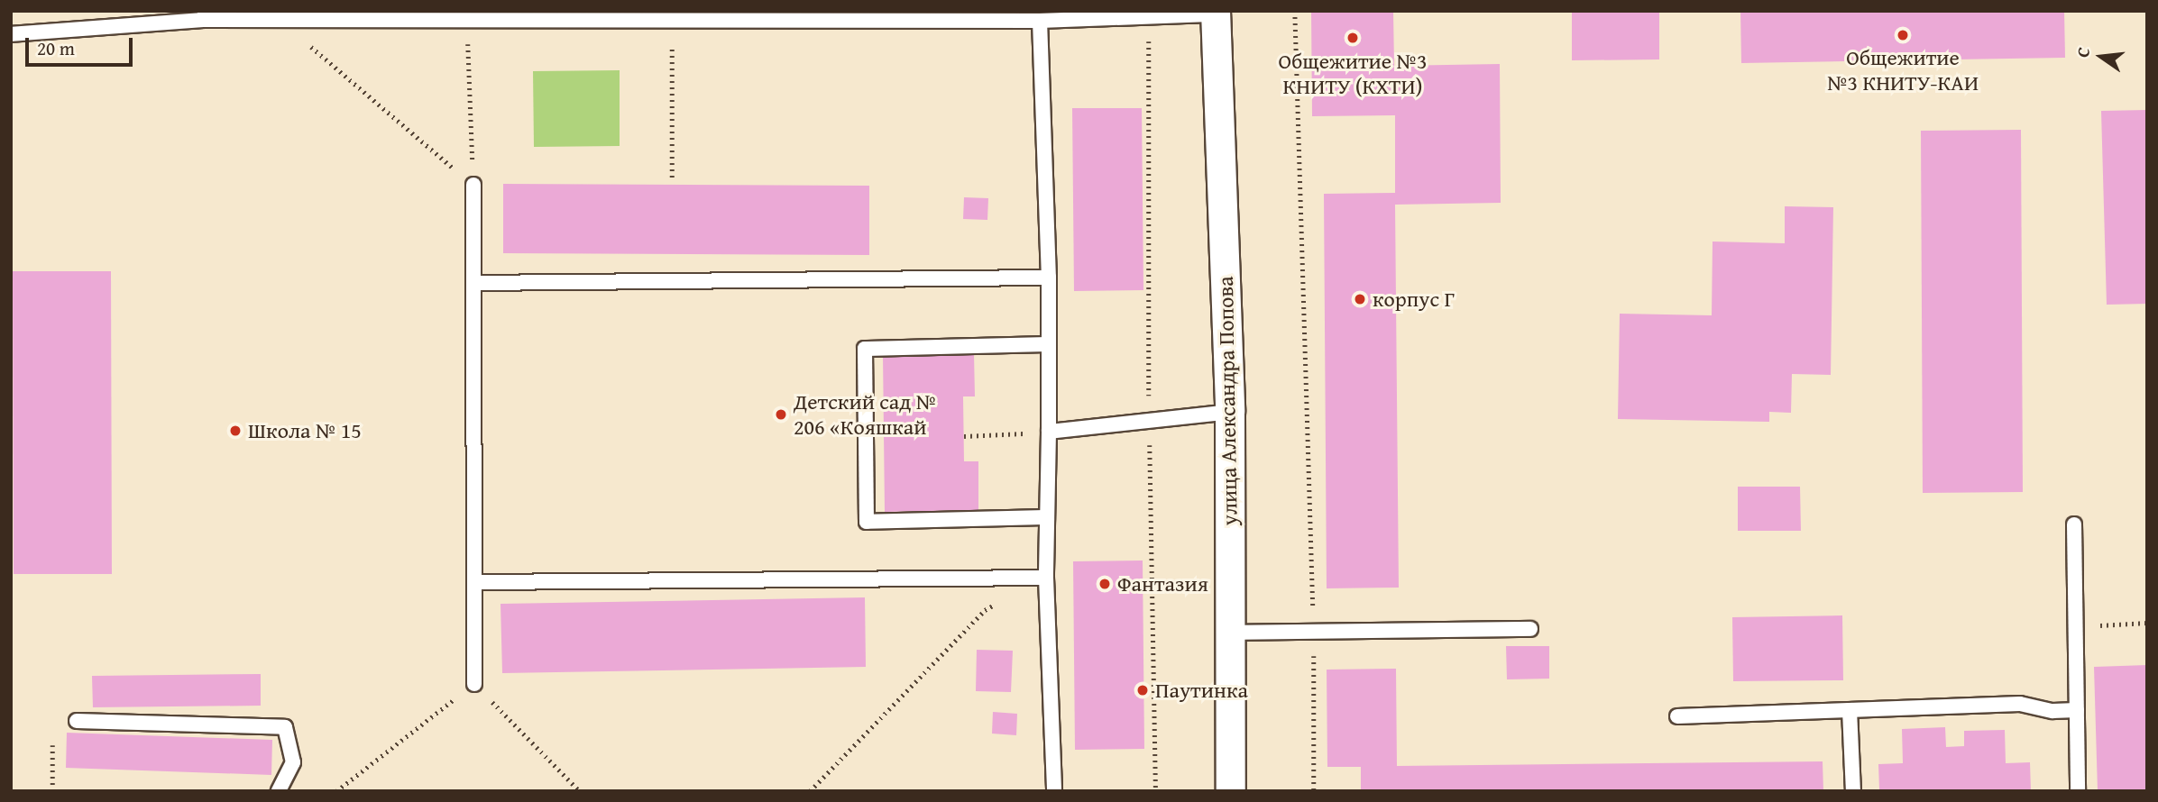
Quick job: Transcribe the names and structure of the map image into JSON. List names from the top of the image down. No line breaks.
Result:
{"streets":{"street":["улица Александра Попова"]},"places":["Общежитие №3 КНИТУ-КАИ","Общежитие №3 КНИТУ (КХТИ)","корпус Г","Детский сад № 206 «Кояшкай","Школа № 15","Фантазия","Паутинка"],"scale_bar":"20 m","north":"left"}
